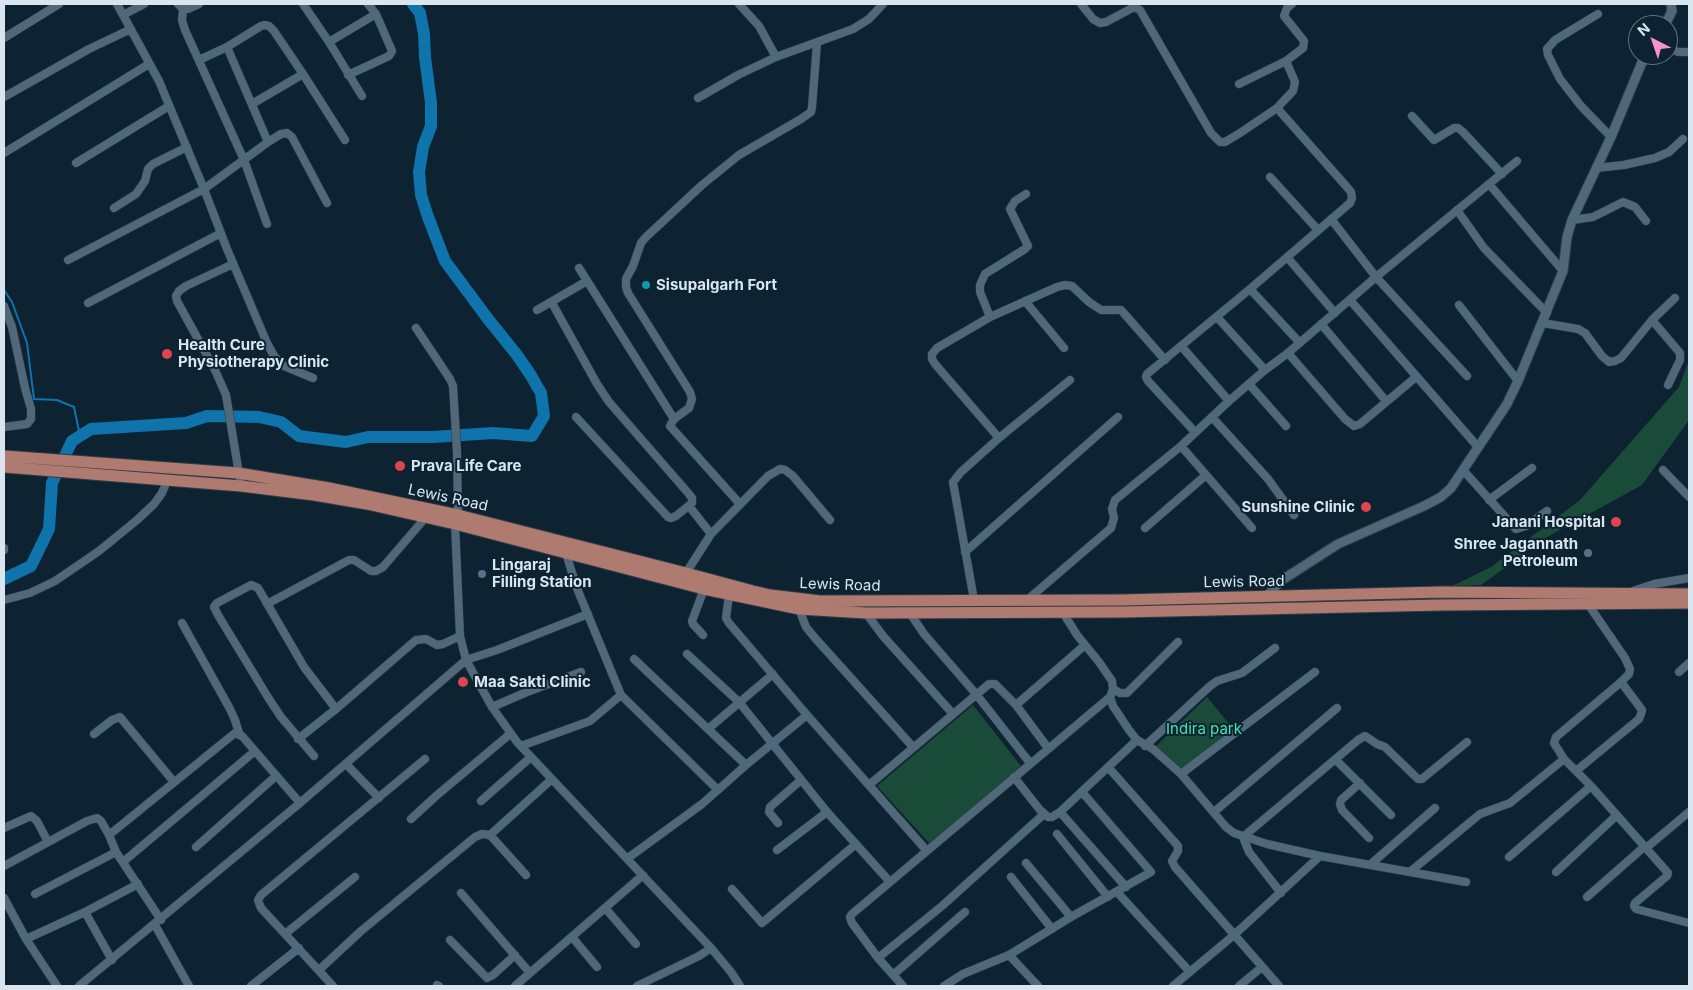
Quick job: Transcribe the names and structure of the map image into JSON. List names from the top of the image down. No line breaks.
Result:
{"streets":{"main road":["Lewis Road"]},"parks":["Indira park"],"places":["Sisupalgarh Fort","Health Cure Physiotherapy Clinic","Prava Life Care","Sunshine Clinic","Janani Hospital","Shree Jagannath Petroleum","Lingaraj Filling Station","Maa Sakti Clinic"],"north":"top left"}
